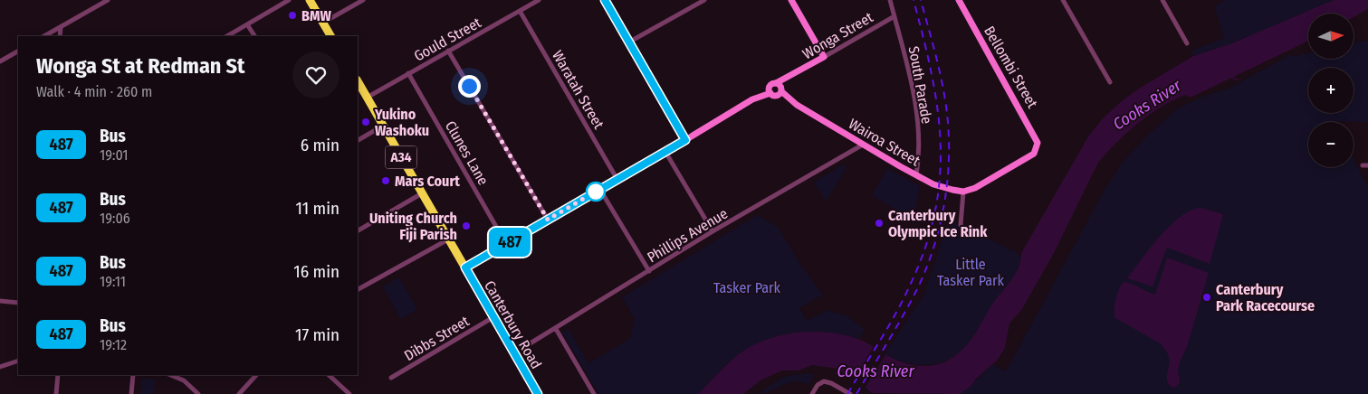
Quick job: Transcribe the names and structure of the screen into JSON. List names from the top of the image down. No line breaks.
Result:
{"streets":{"highway":["A34","Canterbury Road"],"street":["Wonga Street","Gould Street","Bellombi Street","South Parade","Waratah Street","Wairoa Street","Clunes Lane","Phillips Avenue","Dibbs Street"]},"crossings":[["Wonga Street","South Parade"],["Wonga Street","Waratah Street"],["Wonga Street","Wairoa Street"],["Wonga Street","Clunes Lane"],["Wonga Street","Canterbury Road"],["Gould Street","Waratah Street"],["Gould Street","Clunes Lane"],["Gould Street","Canterbury Road"],["Bellombi Street","Wairoa Street"],["South Parade","Wairoa Street"],["Wairoa Street","Phillips Avenue"],["Canterbury Road","Dibbs Street"]],"water":["Cooks River"],"parks":["Little Tasker Park","Tasker Park"],"places":["BMW","Yukino Washoku","Mars Court","Canterbury Olympic Ice Rink","Uniting Church Fiji Parish","Canterbury Park Racecourse"],"lines":["bus line 487"],"north":"right","page":{"on_map":"487","map_buttons":["+","−"],"heading":["Wonga St at Redman St","Walk · 4 min · 260 m"],"list":[{"mark":"487","name":"Bus","note":"19:01","value":"6 min"},{"mark":"487","name":"Bus","note":"19:06","value":"11 min"},{"mark":"487","name":"Bus","note":"19:11","value":"16 min"},{"mark":"487","name":"Bus","note":"19:12","value":"17 min"}]}}
